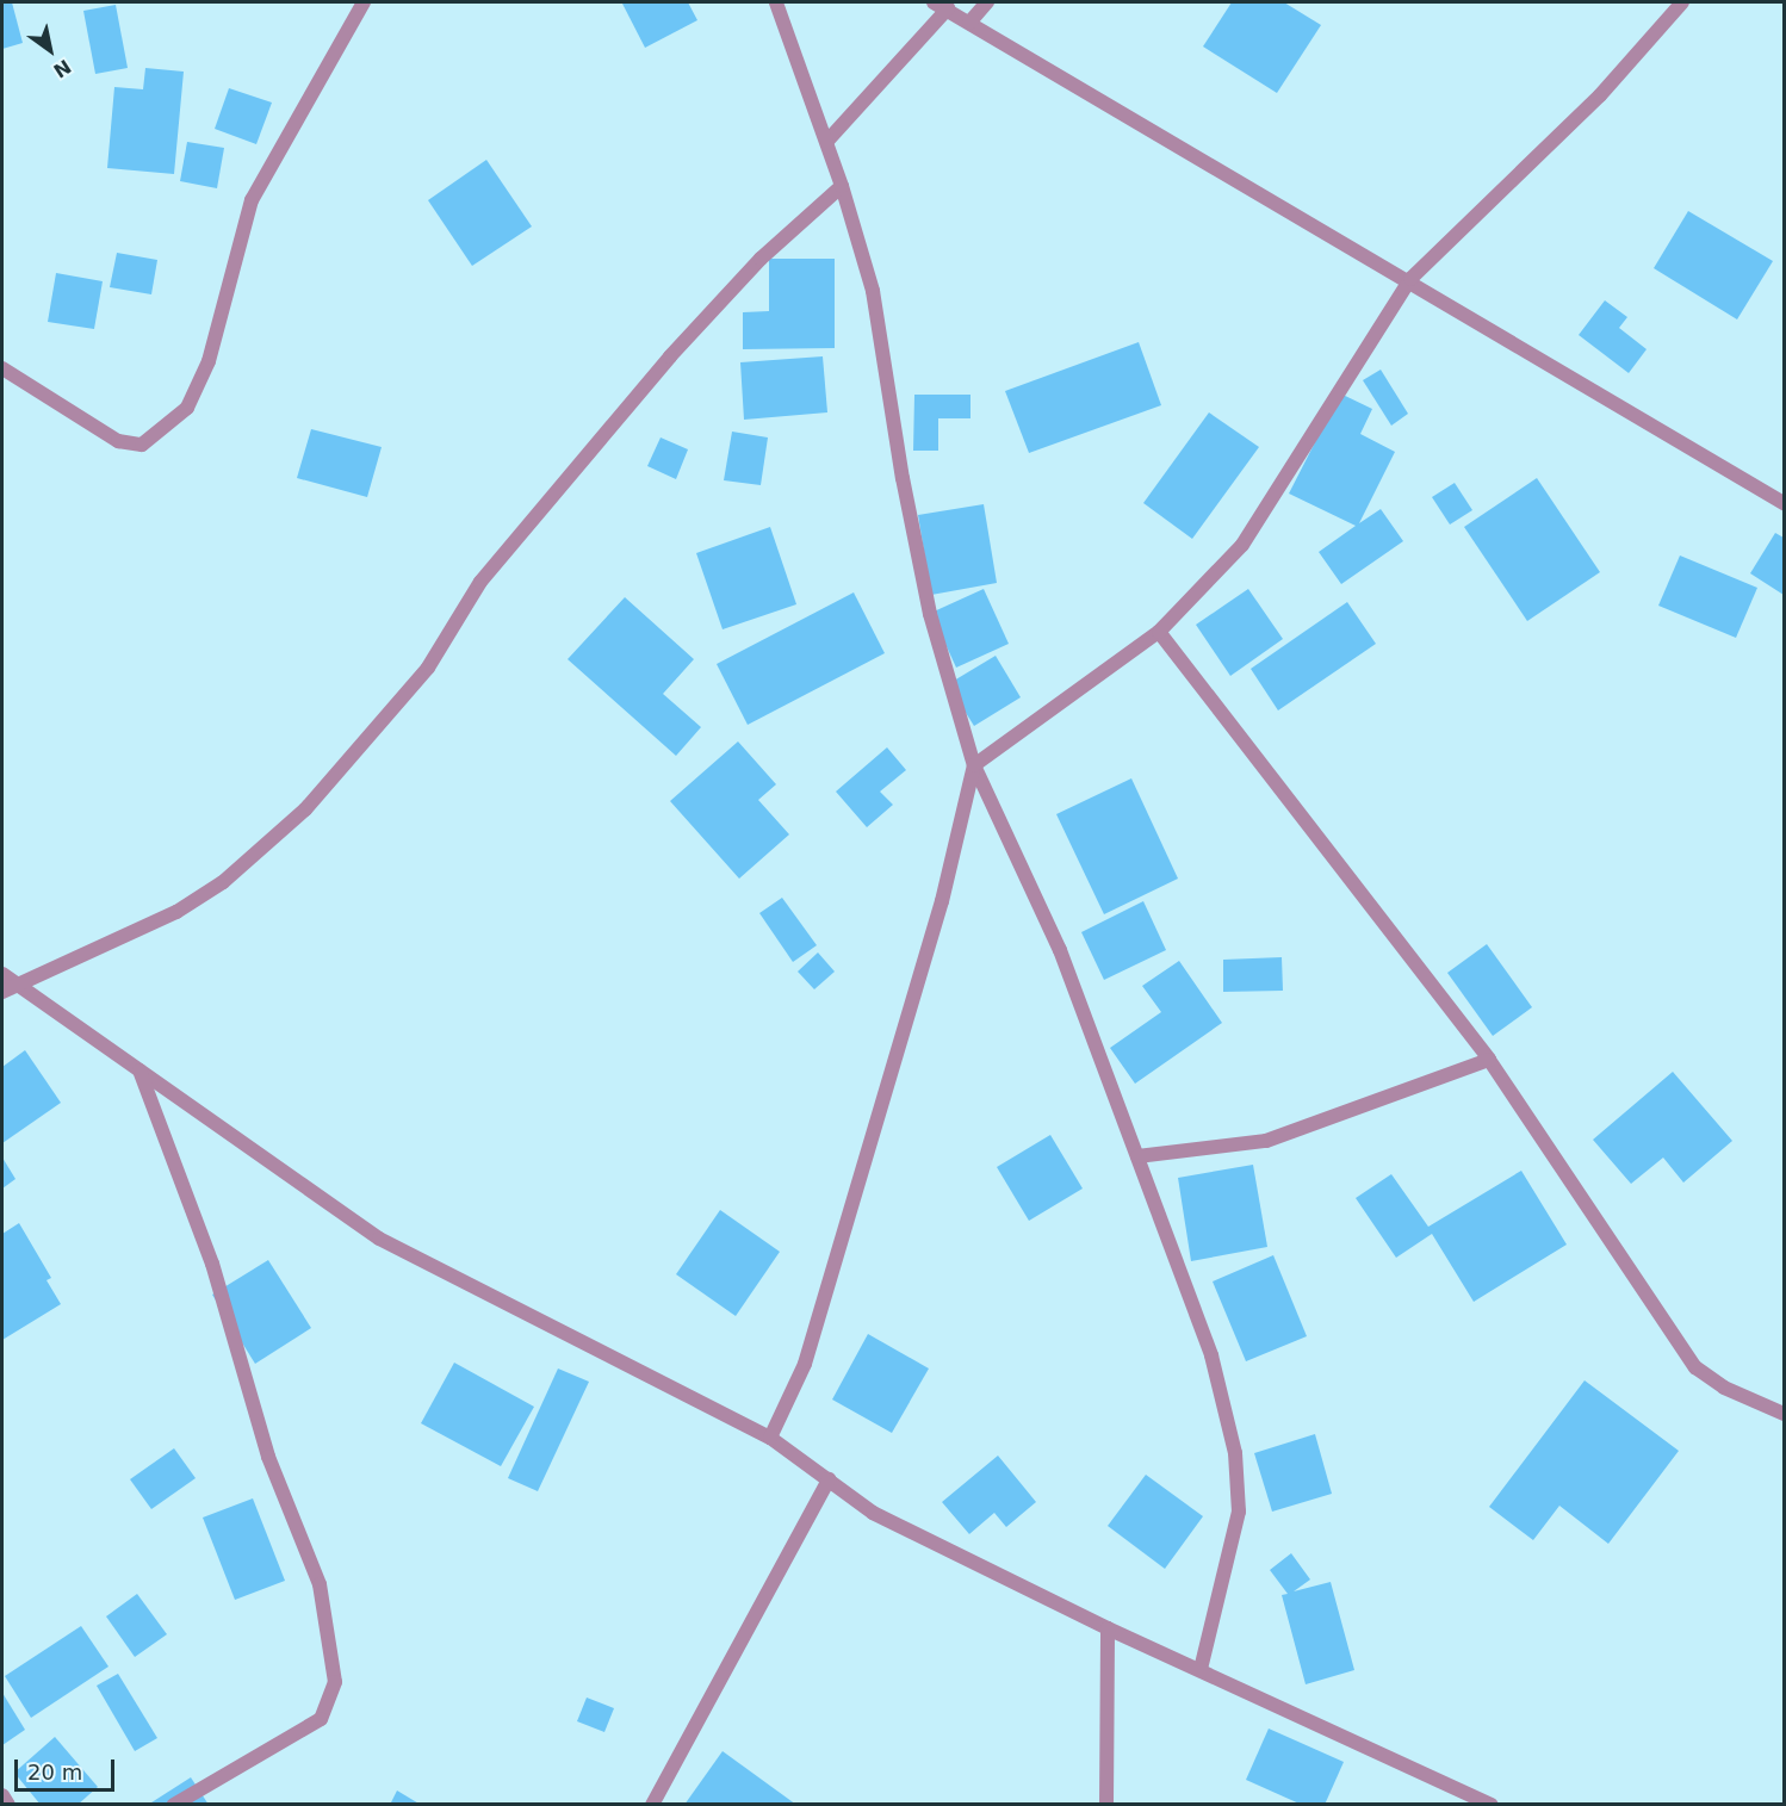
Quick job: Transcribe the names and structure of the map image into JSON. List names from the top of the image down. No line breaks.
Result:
{"scale_bar":"20 m","north":"bottom right"}
